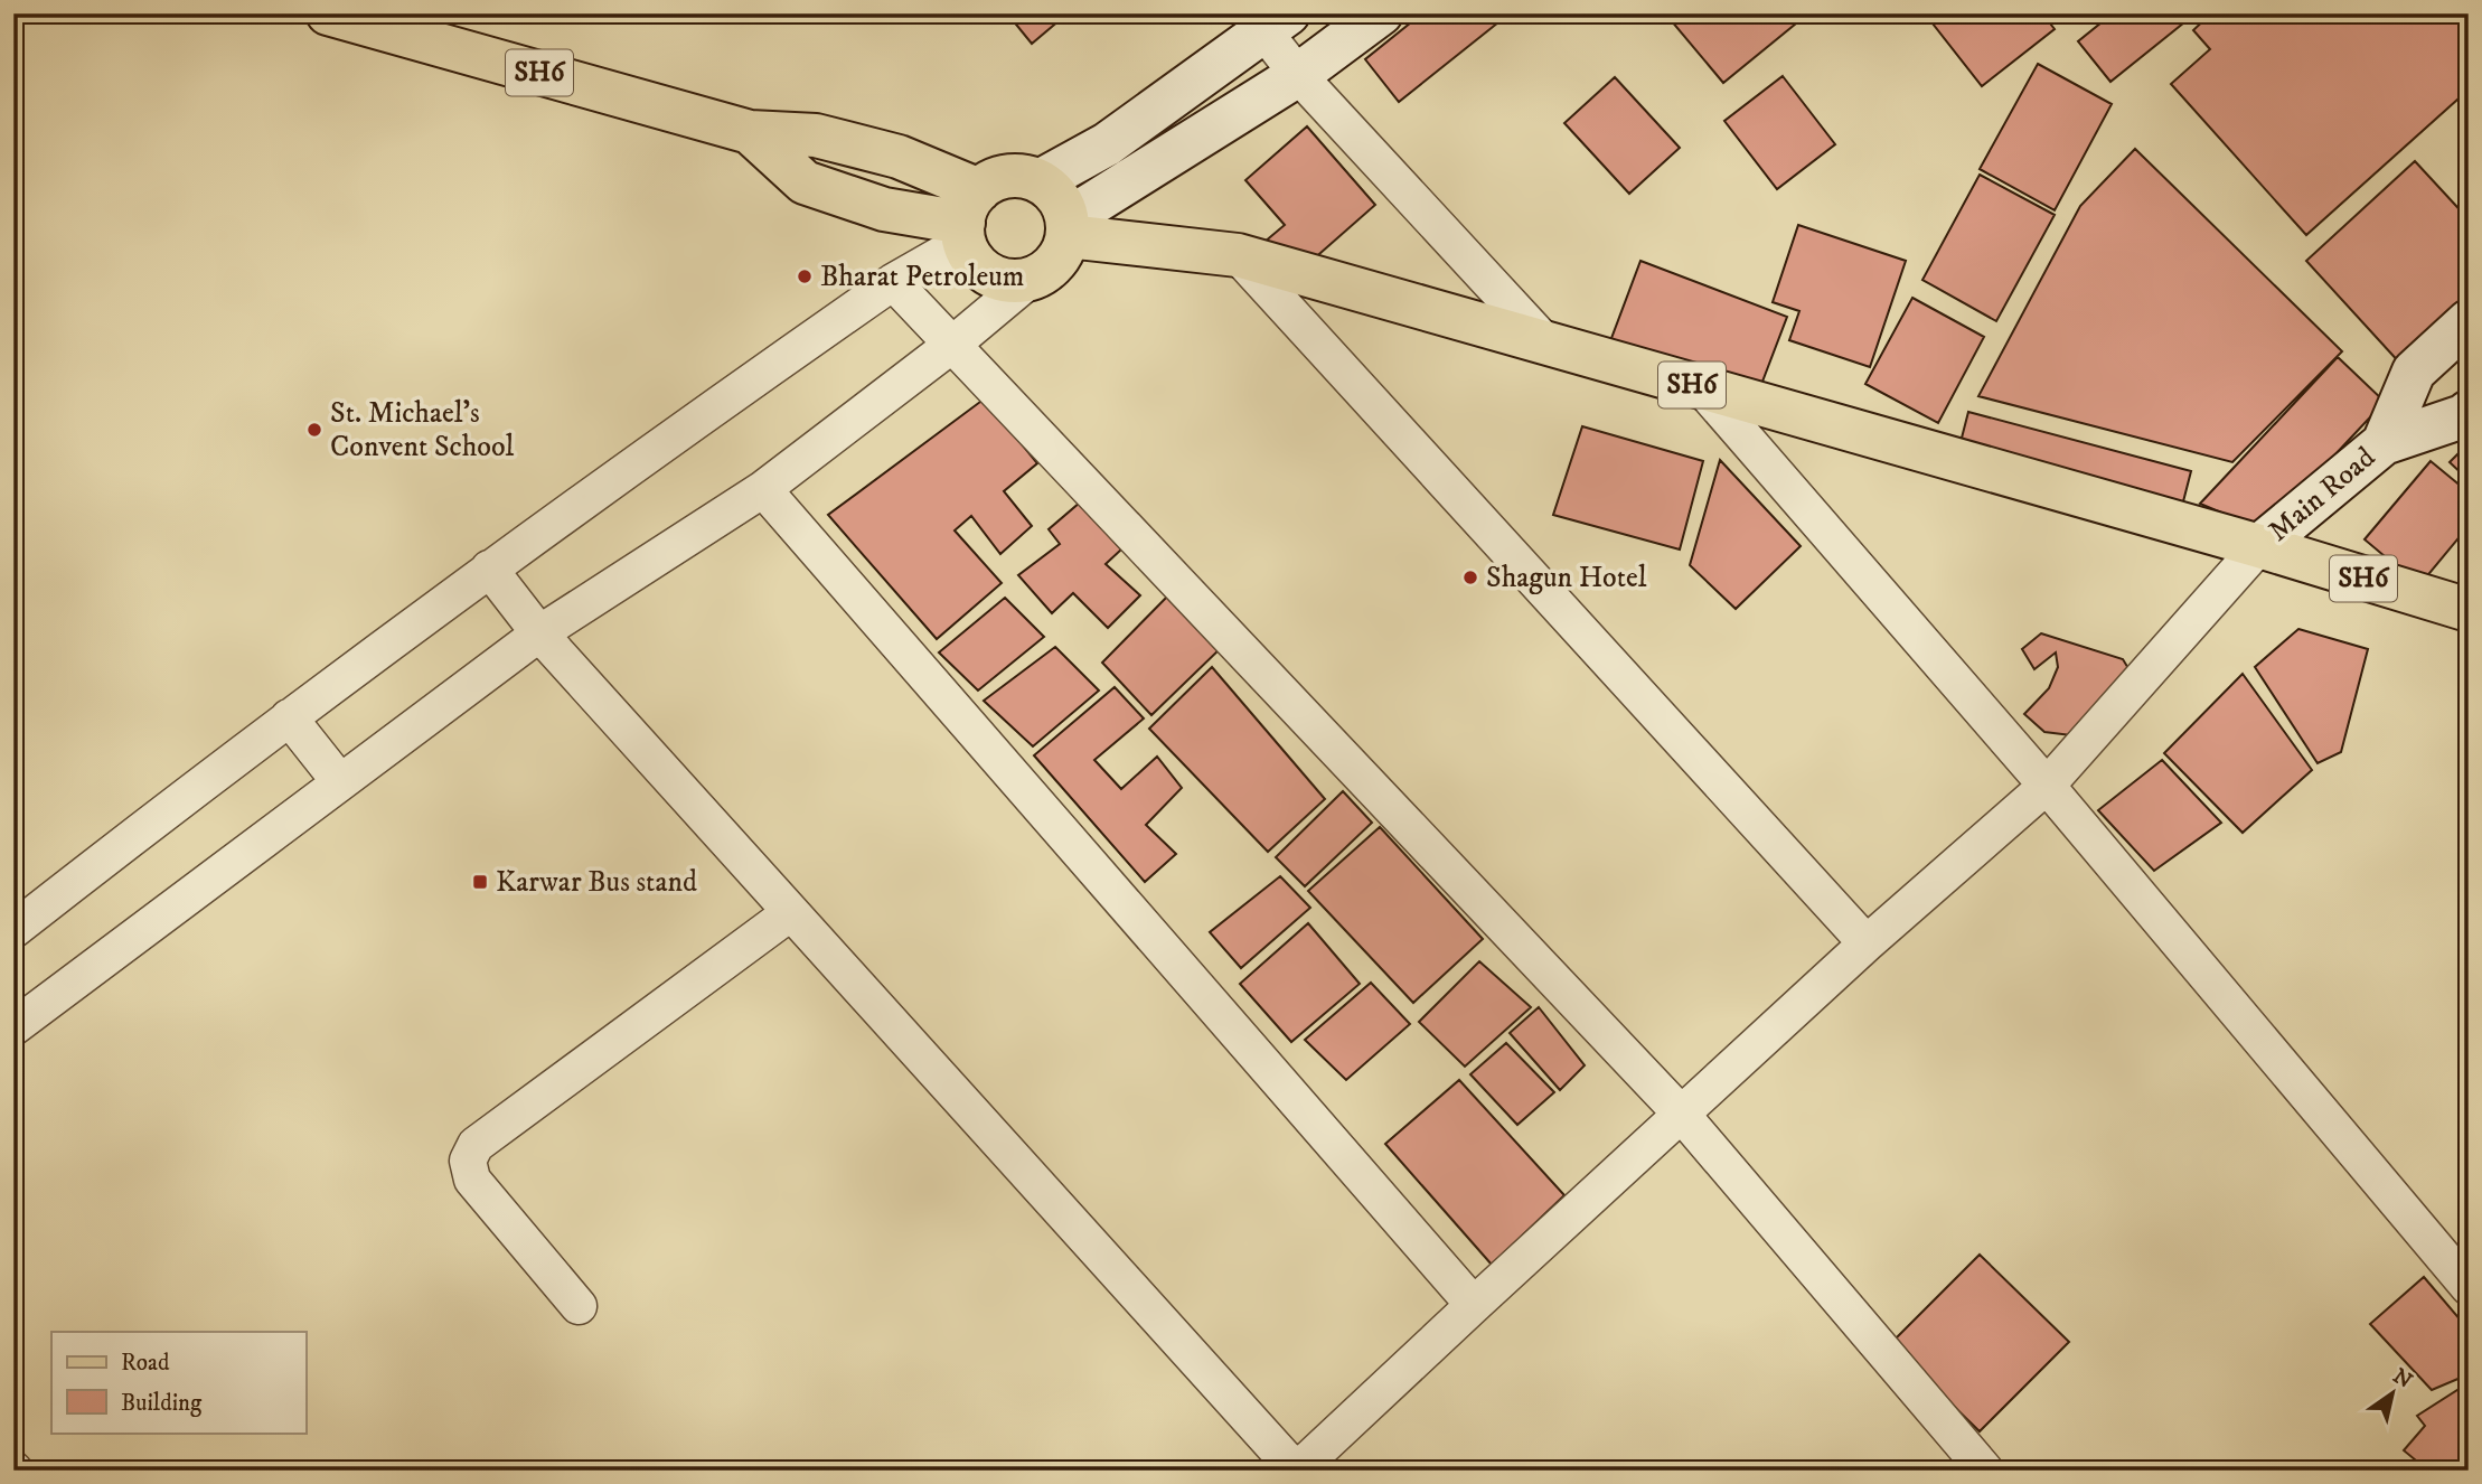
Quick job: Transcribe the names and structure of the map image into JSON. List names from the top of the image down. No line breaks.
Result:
{"streets":{"main road":["SH6"],"street":["Main Road"]},"crossings":[["SH6","Main Road"]],"places":{"other":["Bharat Petroleum","St. Michael's Convent School","Shagun Hotel"],"transit":["Karwar Bus stand"]},"legend":["Road","Building"],"north":"top right"}
